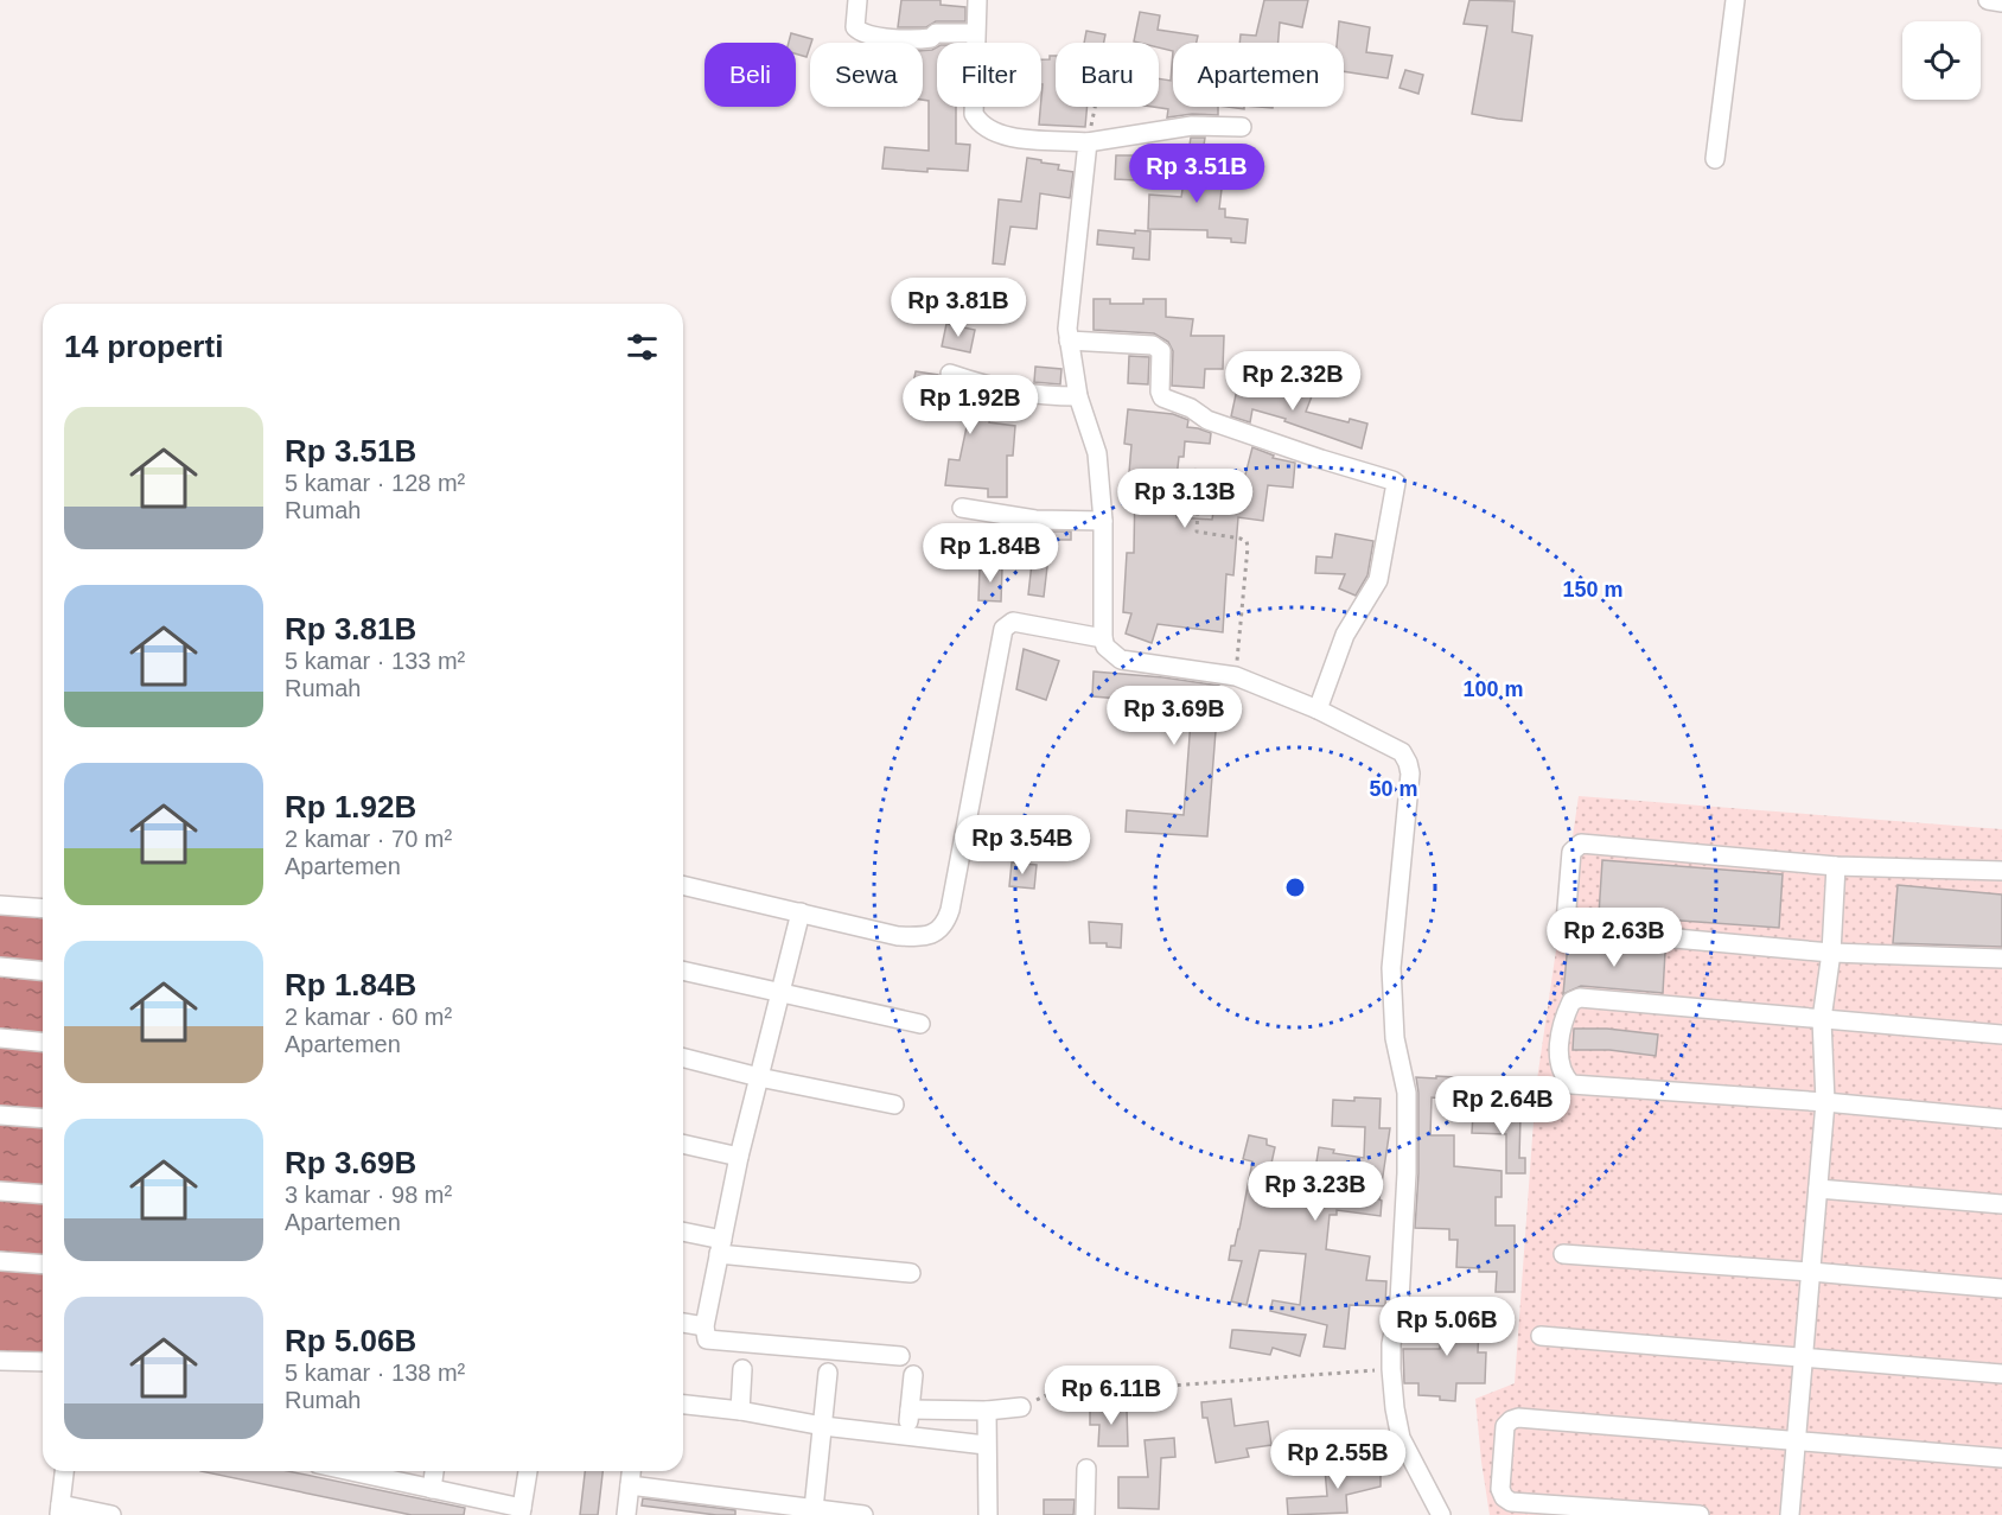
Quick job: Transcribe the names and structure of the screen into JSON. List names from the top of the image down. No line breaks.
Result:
{"page":{"chip":["Beli","Sewa","Filter","Baru","Apartemen"],"price":["Rp 3.51B","Rp 3.81B","Rp 2.32B","Rp 1.92B","Rp 3.13B","Rp 1.84B","Rp 3.69B","Rp 3.54B","Rp 2.63B","Rp 2.64B","Rp 3.23B","Rp 5.06B","Rp 6.11B","Rp 2.55B"],"heading":"14 properti","list":[{"name":"Rp 3.51B","note":"5 kamar · 128 m² · Rumah"},{"name":"Rp 3.81B","note":"5 kamar · 133 m² · Rumah"},{"name":"Rp 1.92B","note":"2 kamar · 70 m² · Apartemen"},{"name":"Rp 1.84B","note":"2 kamar · 60 m² · Apartemen"},{"name":"Rp 3.69B","note":"3 kamar · 98 m² · Apartemen"},{"name":"Rp 5.06B","note":"5 kamar · 138 m² · Rumah"}]},"rings":["150 m","100 m","50 m"]}
